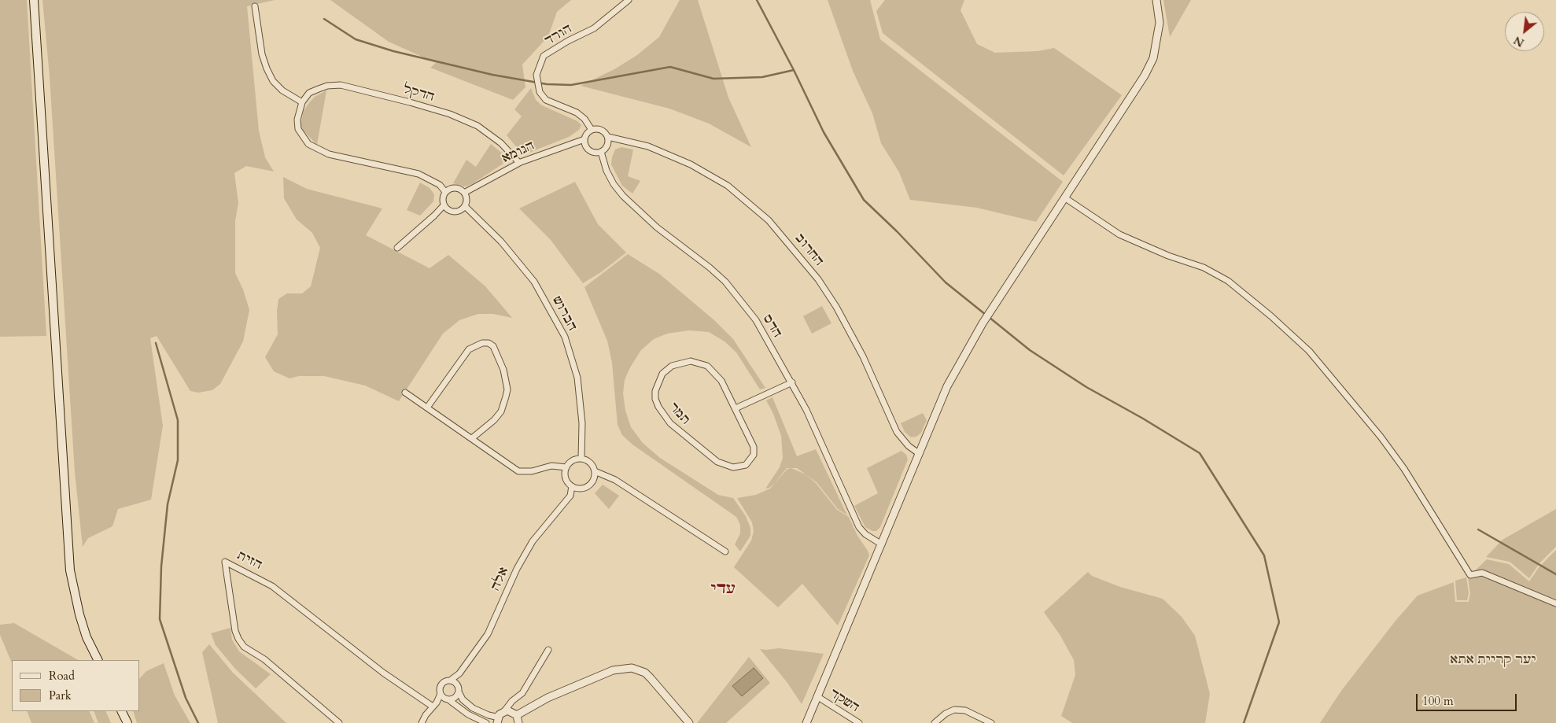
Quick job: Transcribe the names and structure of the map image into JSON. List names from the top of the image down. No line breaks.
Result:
{"streets":{"street":["הורד","הדקל","הגומא","החרוב","הברוש","הדס","תמר","הזית","אלה","השקד"]},"crossings":[["הורד","הגומא"],["הורד","החרוב"],["הורד","הדס"],["הדקל","הגומא"],["הגומא","החרוב"],["הגומא","הברוש"],["הגומא","הדס"],["החרוב","הדס"],["הברוש","אלה"]],"districts":["עדי"],"parks":["יער קריית אתא"],"legend":["Road","Park"],"scale_bar":"100 m","north":"bottom left"}
